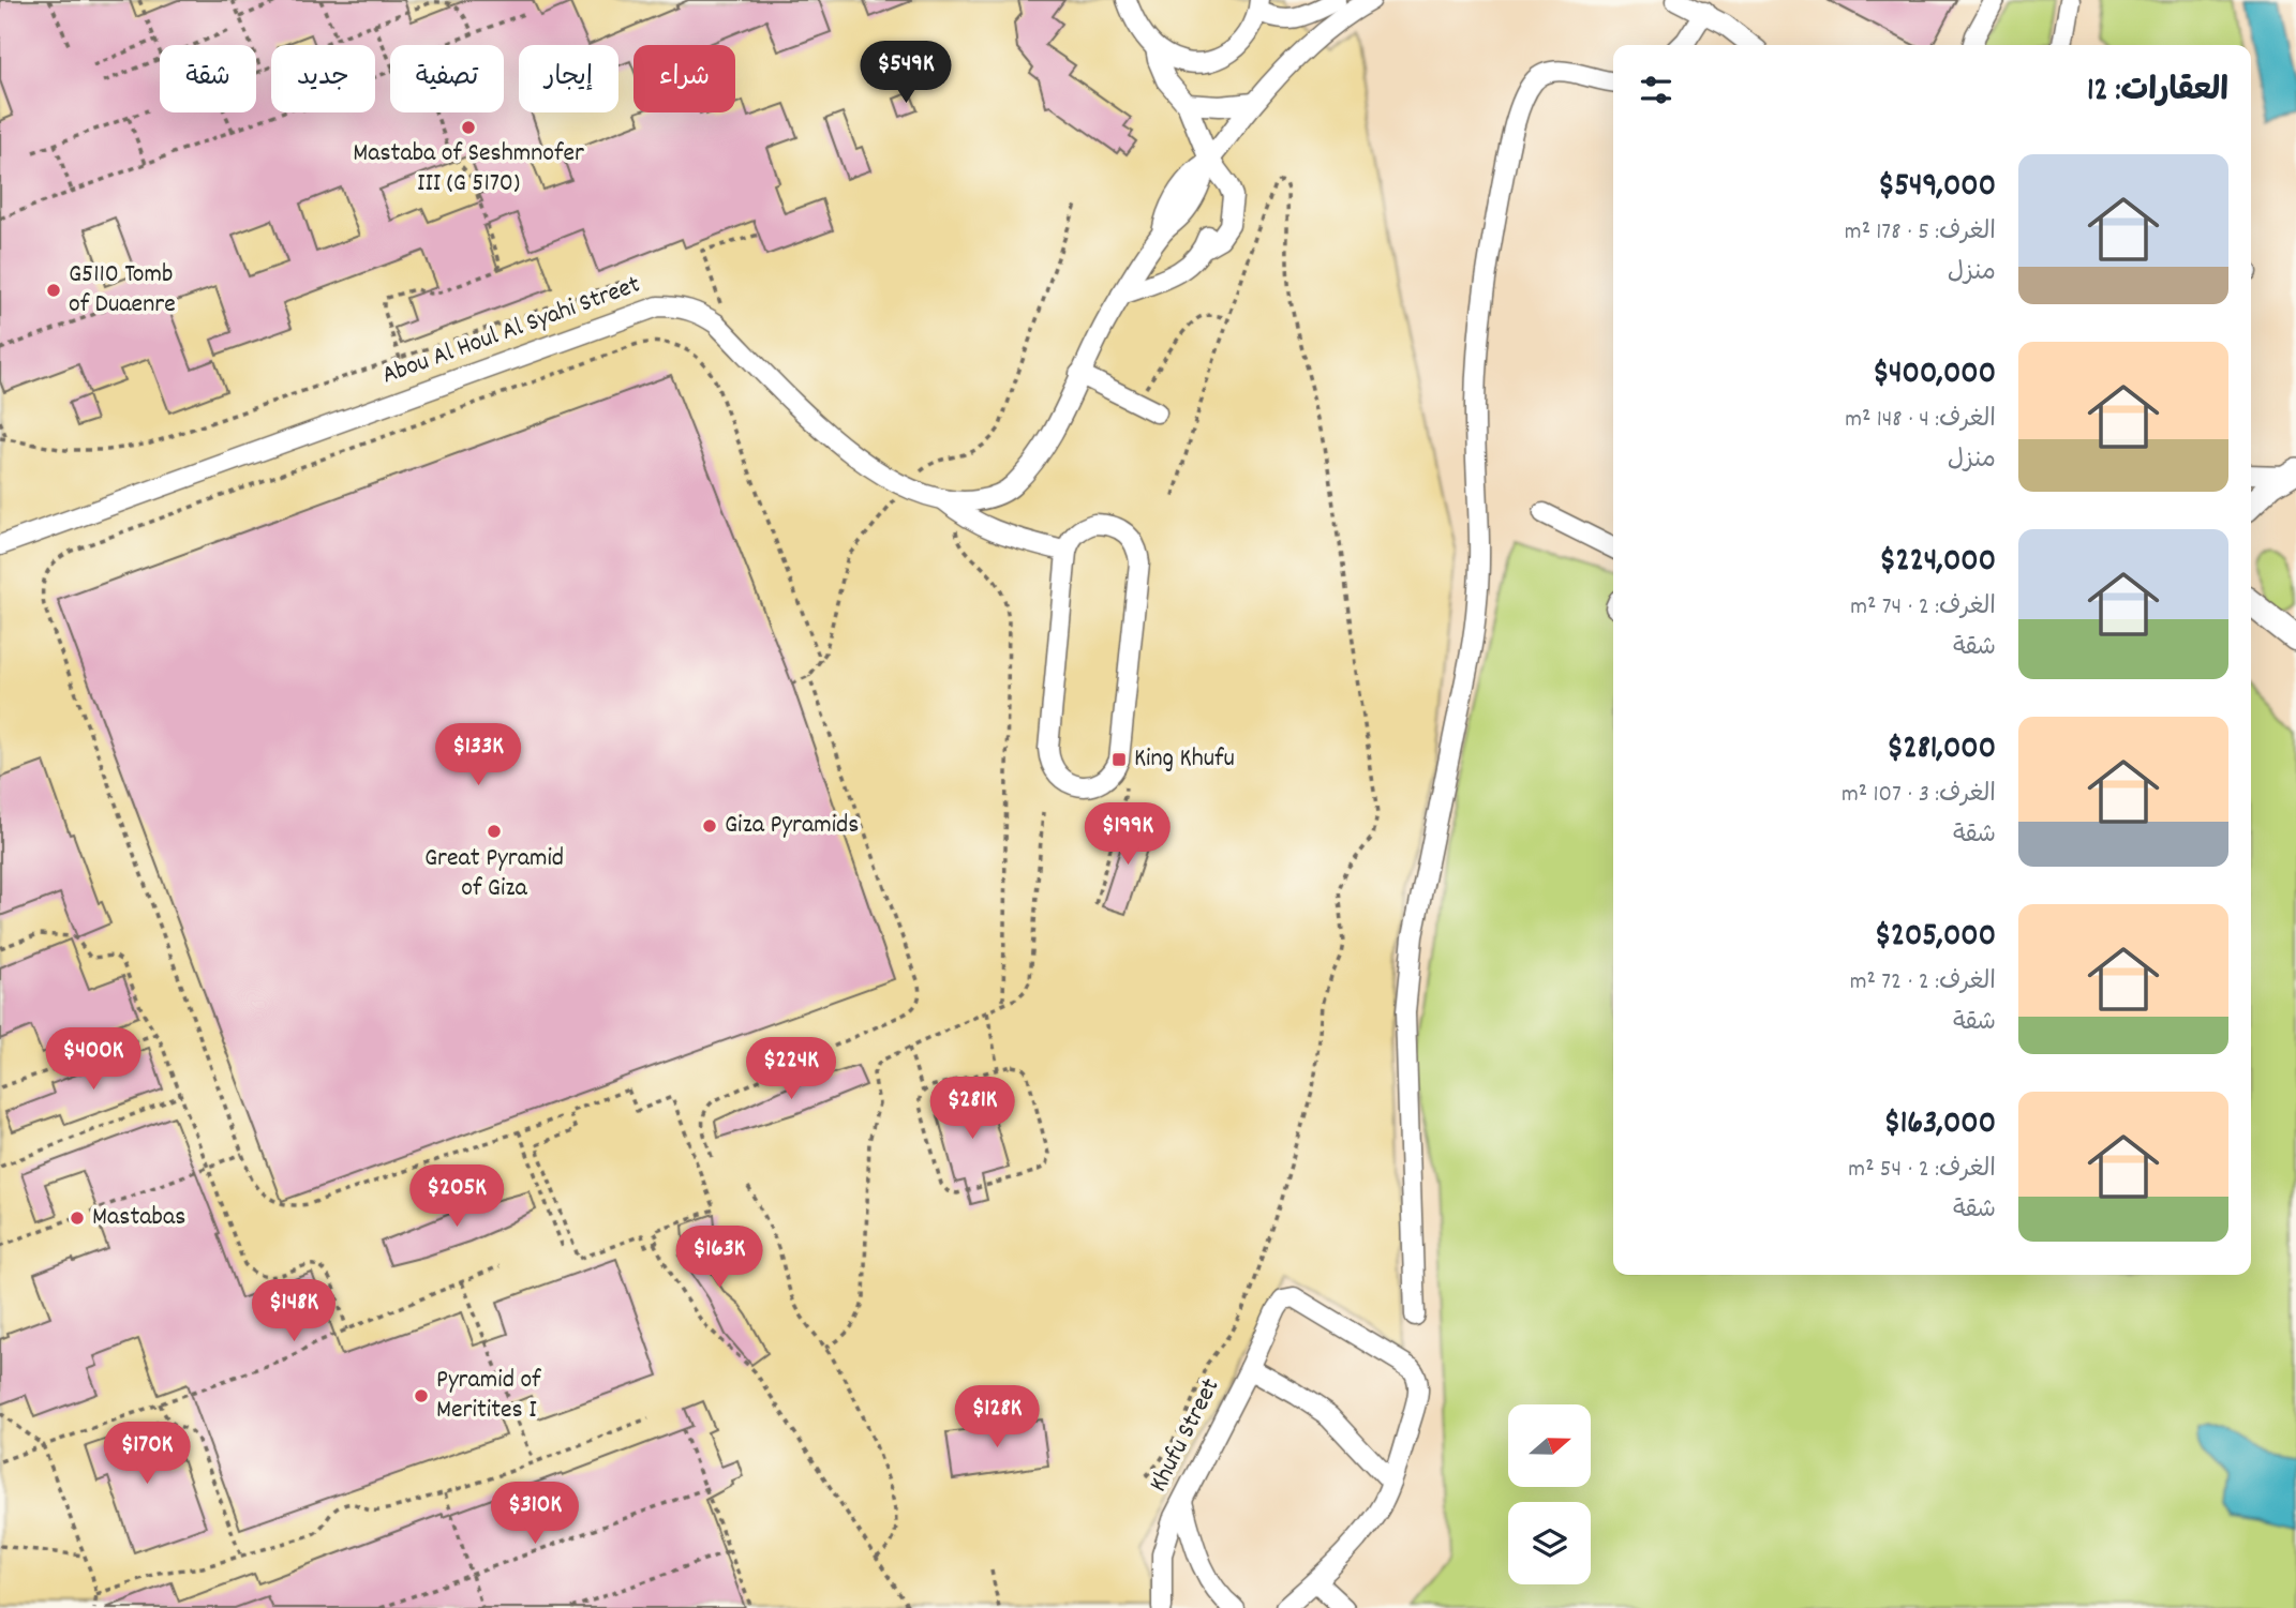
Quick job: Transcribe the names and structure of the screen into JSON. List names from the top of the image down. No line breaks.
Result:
{"streets":{"street":["Abou Al Houl Al Syahi Street","Khufu Street"]},"places":{"other":["Mastaba of Seshmnofer III (G 5170)","G5110 Tomb of Duaenre","Giza Pyramids","Great Pyramid of Giza","Mastabas","Pyramid of Meritites I"],"transit":["King Khufu"]},"north":"right","page":{"price":["$549K","$133K","$199K","$400K","$224K","$281K","$205K","$163K","$148K","$128K","$170K","$310K"],"chip":["شراء","إيجار","تصفية","جديد","شقة"],"heading":"العقارات: 12","list":[{"name":"$549,000","note":"الغرف: 5 · 178 m² · منزل"},{"name":"$400,000","note":"الغرف: 4 · 148 m² · منزل"},{"name":"$224,000","note":"الغرف: 2 · 74 m² · شقة"},{"name":"$281,000","note":"الغرف: 3 · 107 m² · شقة"},{"name":"$205,000","note":"الغرف: 2 · 72 m² · شقة"},{"name":"$163,000","note":"الغرف: 2 · 54 m² · شقة"}]}}
